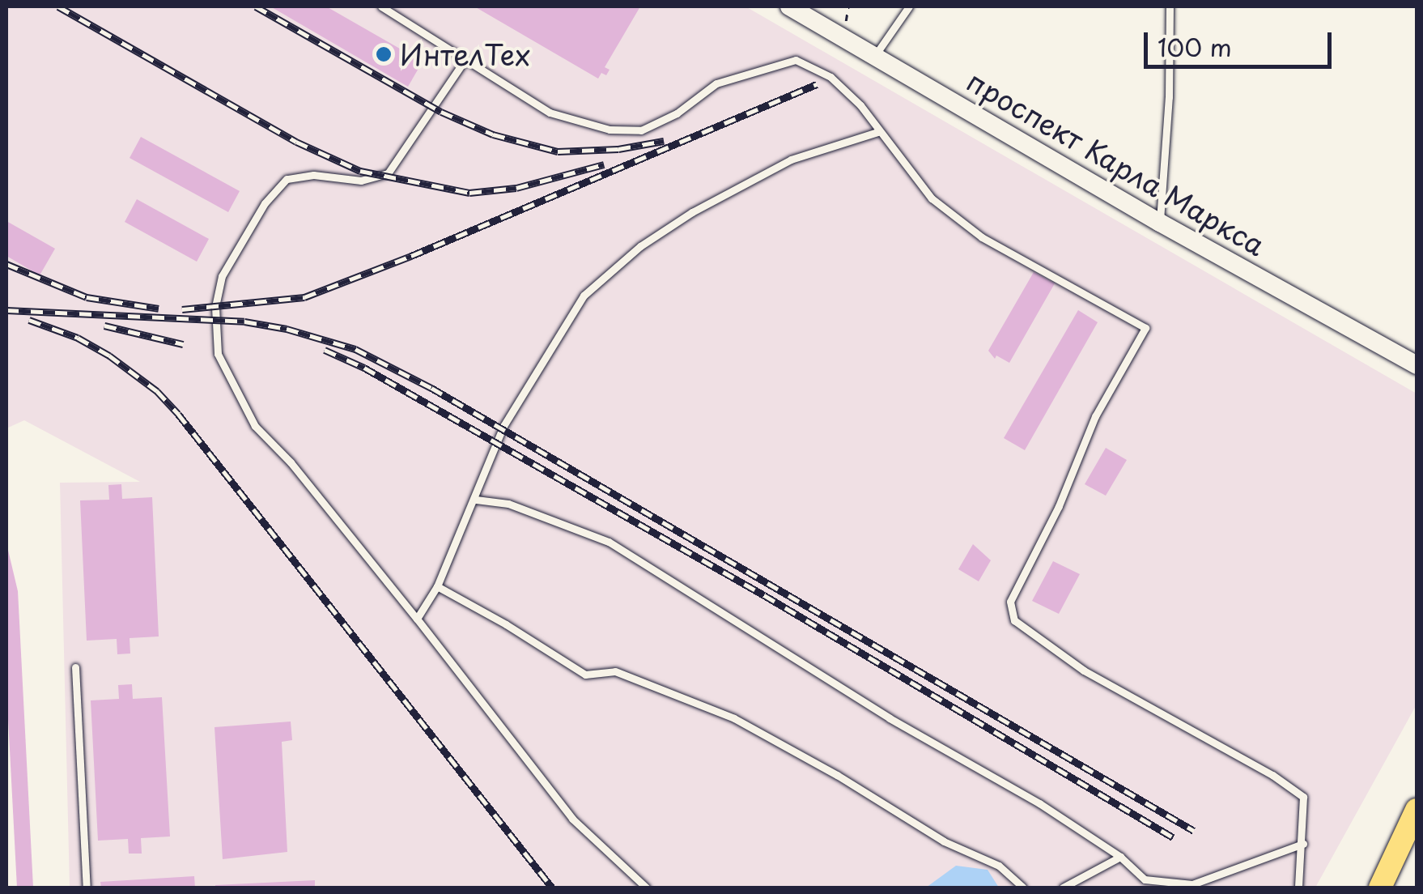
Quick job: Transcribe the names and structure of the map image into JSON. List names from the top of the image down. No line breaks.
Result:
{"streets":{"main road":["проспект Карла Маркса"]},"places":["ИнтелТех"],"scale_bar":"100 m"}
